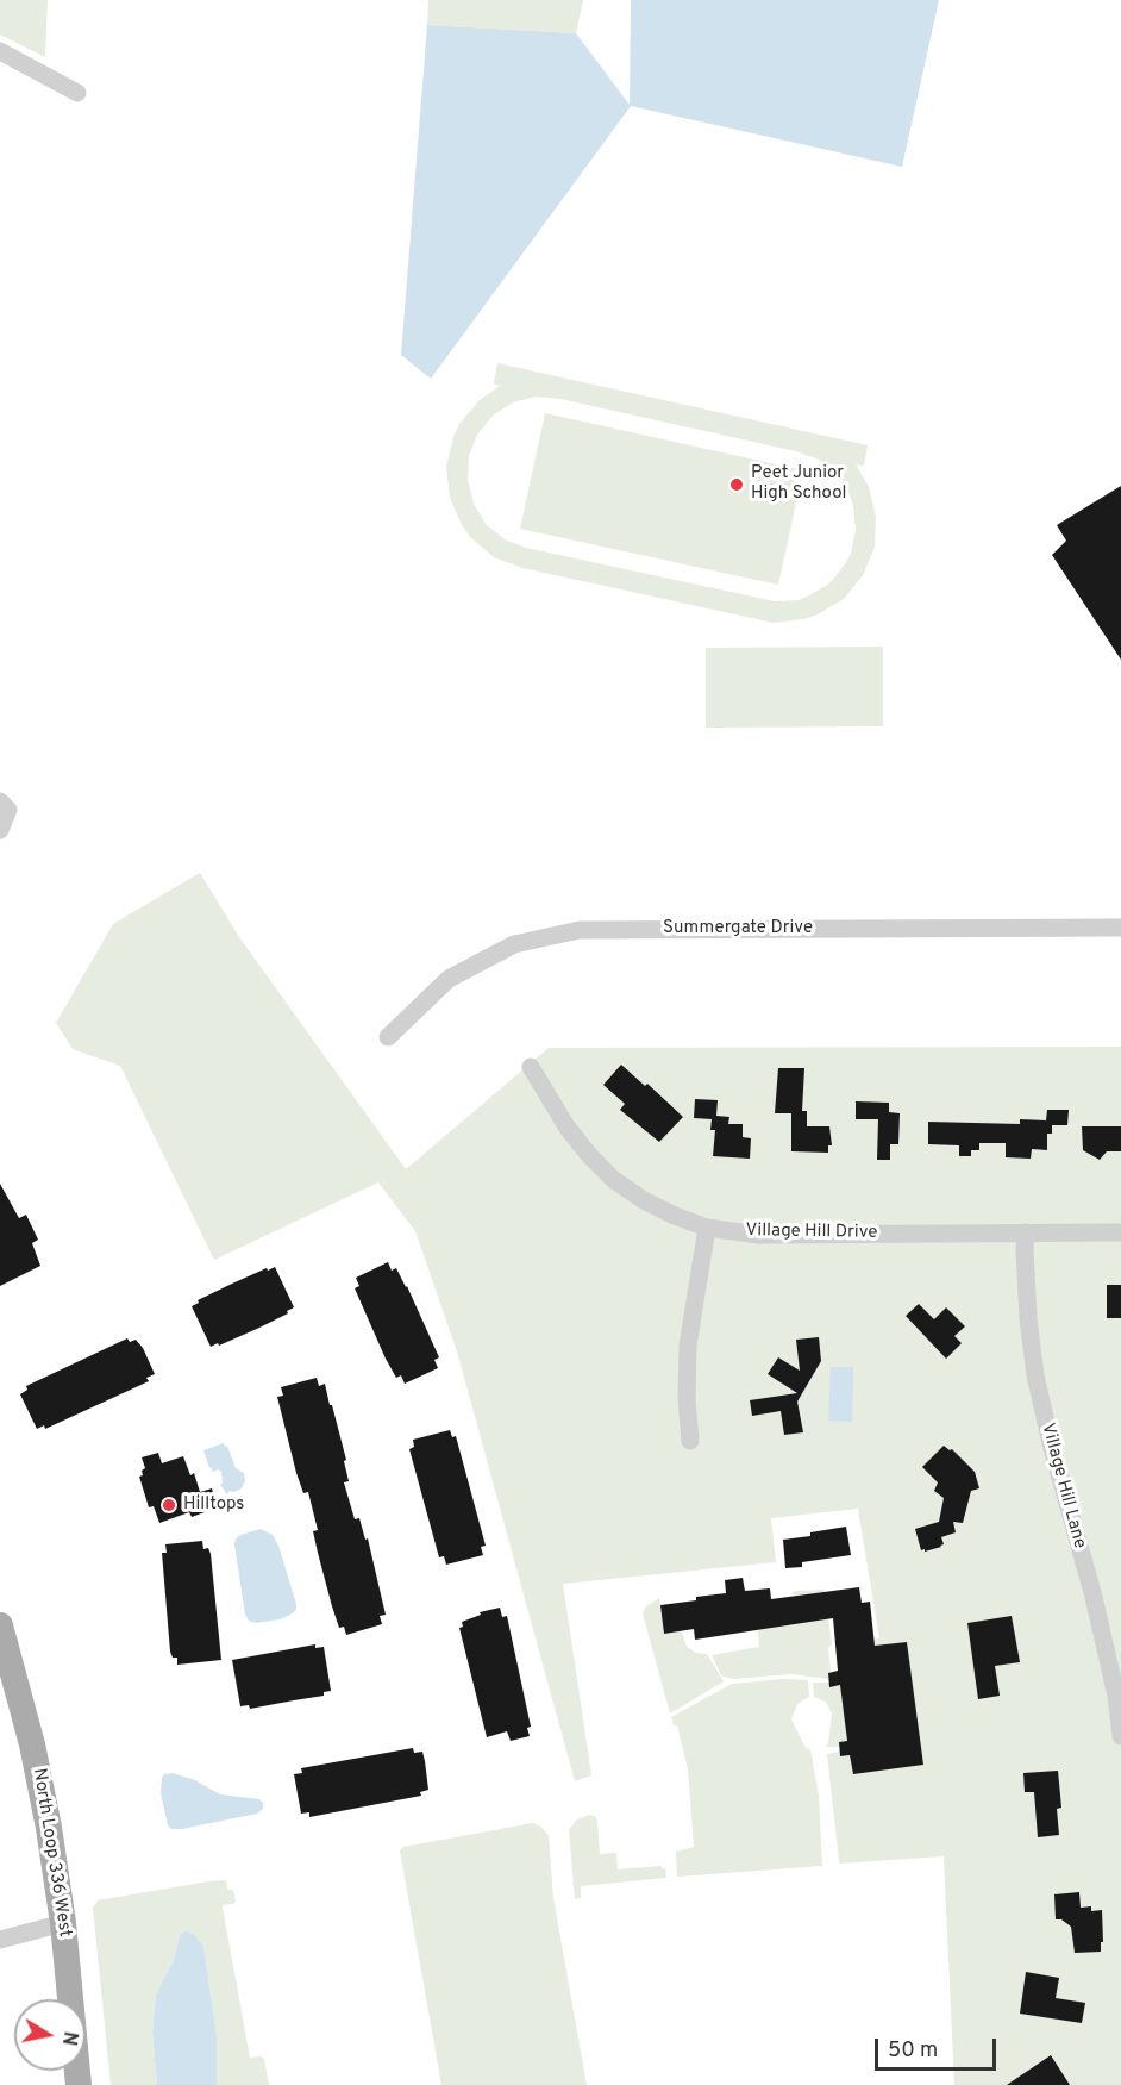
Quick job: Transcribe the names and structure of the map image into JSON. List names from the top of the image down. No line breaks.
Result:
{"streets":{"main road":["North Loop 336 West"],"street":["Summergate Drive","Village Hill Drive","Village Hill Lane"]},"crossings":[["Village Hill Drive","Village Hill Lane"]],"places":["Peet Junior High School","Hilltops"],"scale_bar":"50 m","north":"right"}
